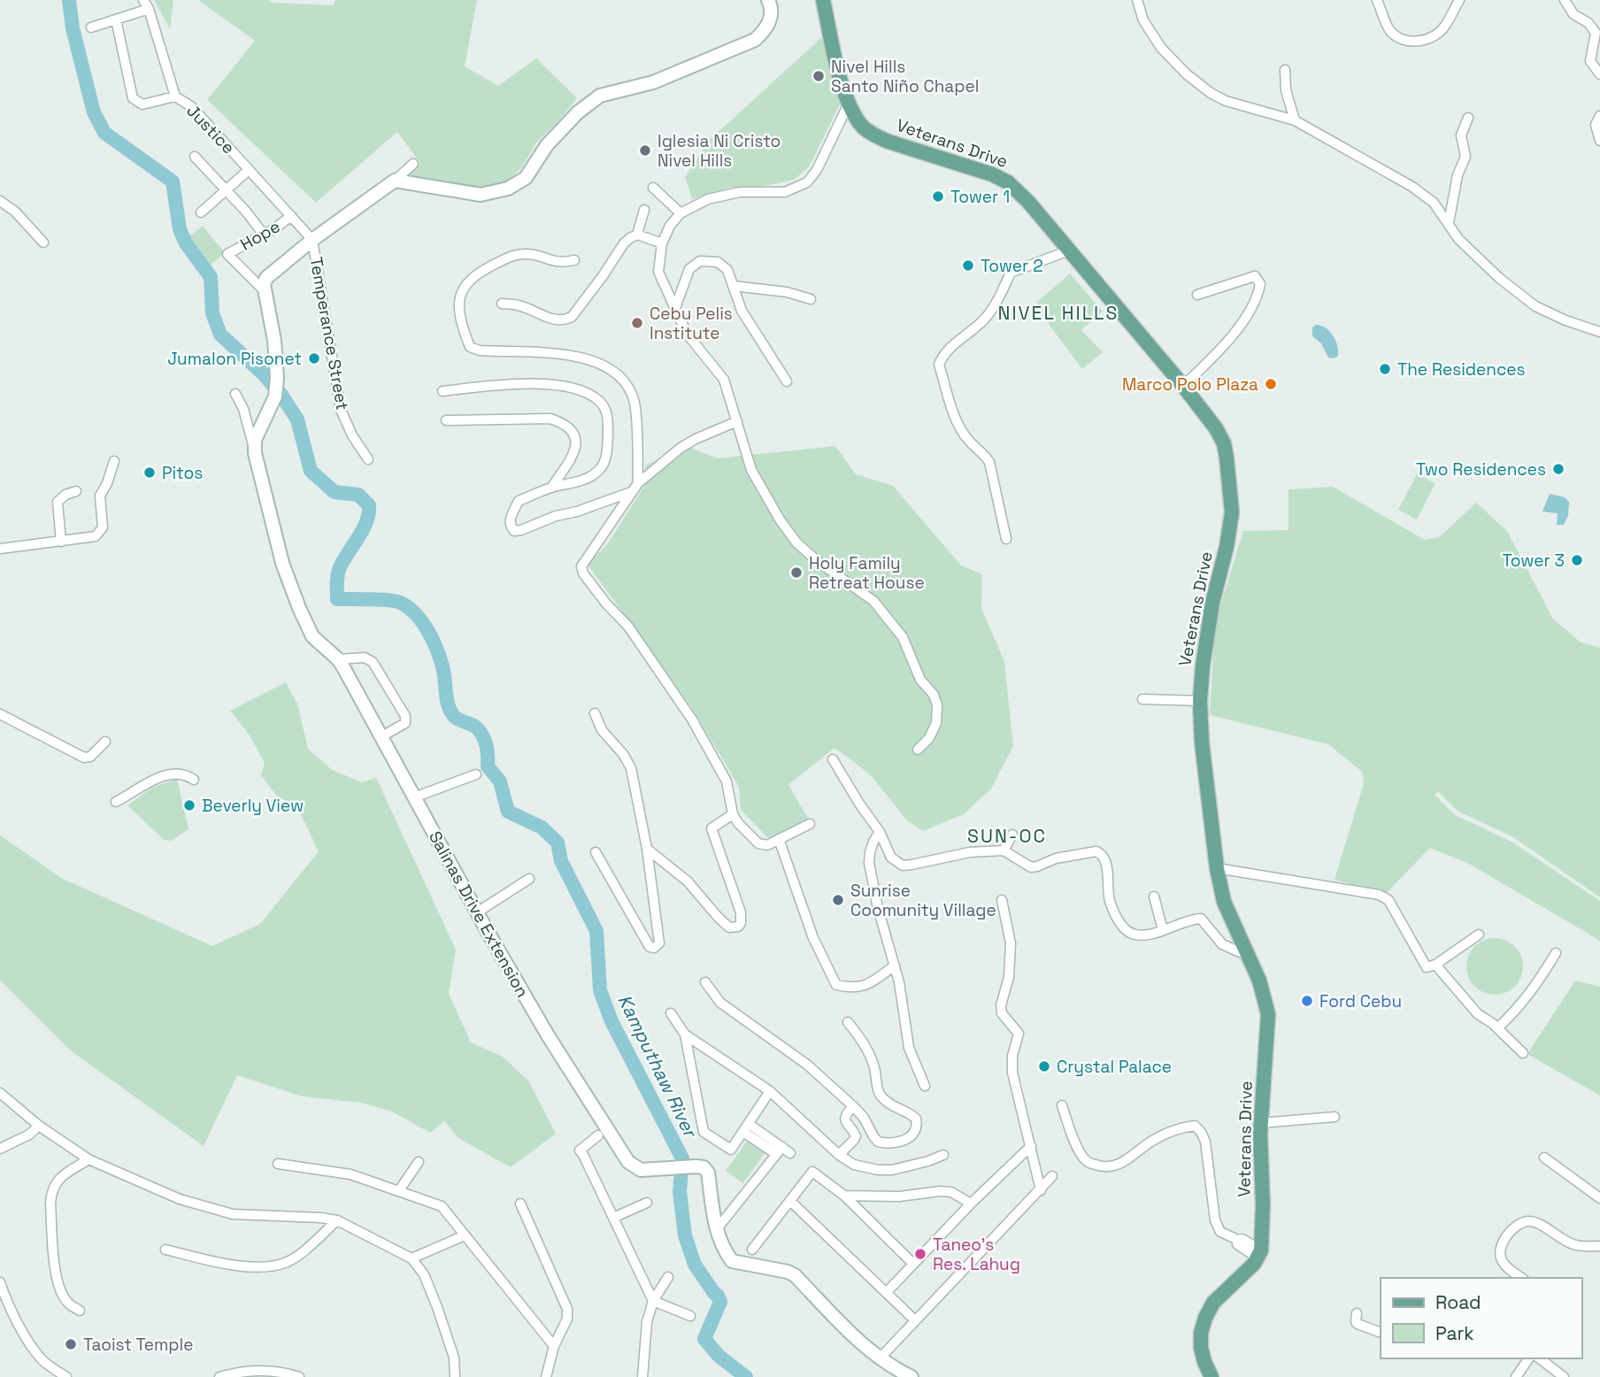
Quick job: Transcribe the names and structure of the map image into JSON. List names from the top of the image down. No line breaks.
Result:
{"streets":{"main road":["Veterans Drive"],"street":["Justice","Hope","Temperance Street","Salinas Drive Extension"]},"crossings":[["Justice","Hope"],["Justice","Temperance Street"]],"districts":["NIVEL HILLS","SUN-OC"],"water":["Kamputhaw River"],"places":["Nivel Hills Santo Niño Chapel","Iglesia Ni Cristo Nivel Hills","Tower 1","Tower 2","Cebu Pelis Institute","Jumalon Pisonet","The Residences","Marco Polo Plaza","Two Residences","Pitos","Tower 3","Holy Family Retreat House","Beverly View","Sunrise Coomunity Village","Ford Cebu","Crystal Palace","Taneo's Res. Lahug","Taoist Temple"],"legend":["Road","Park"]}
